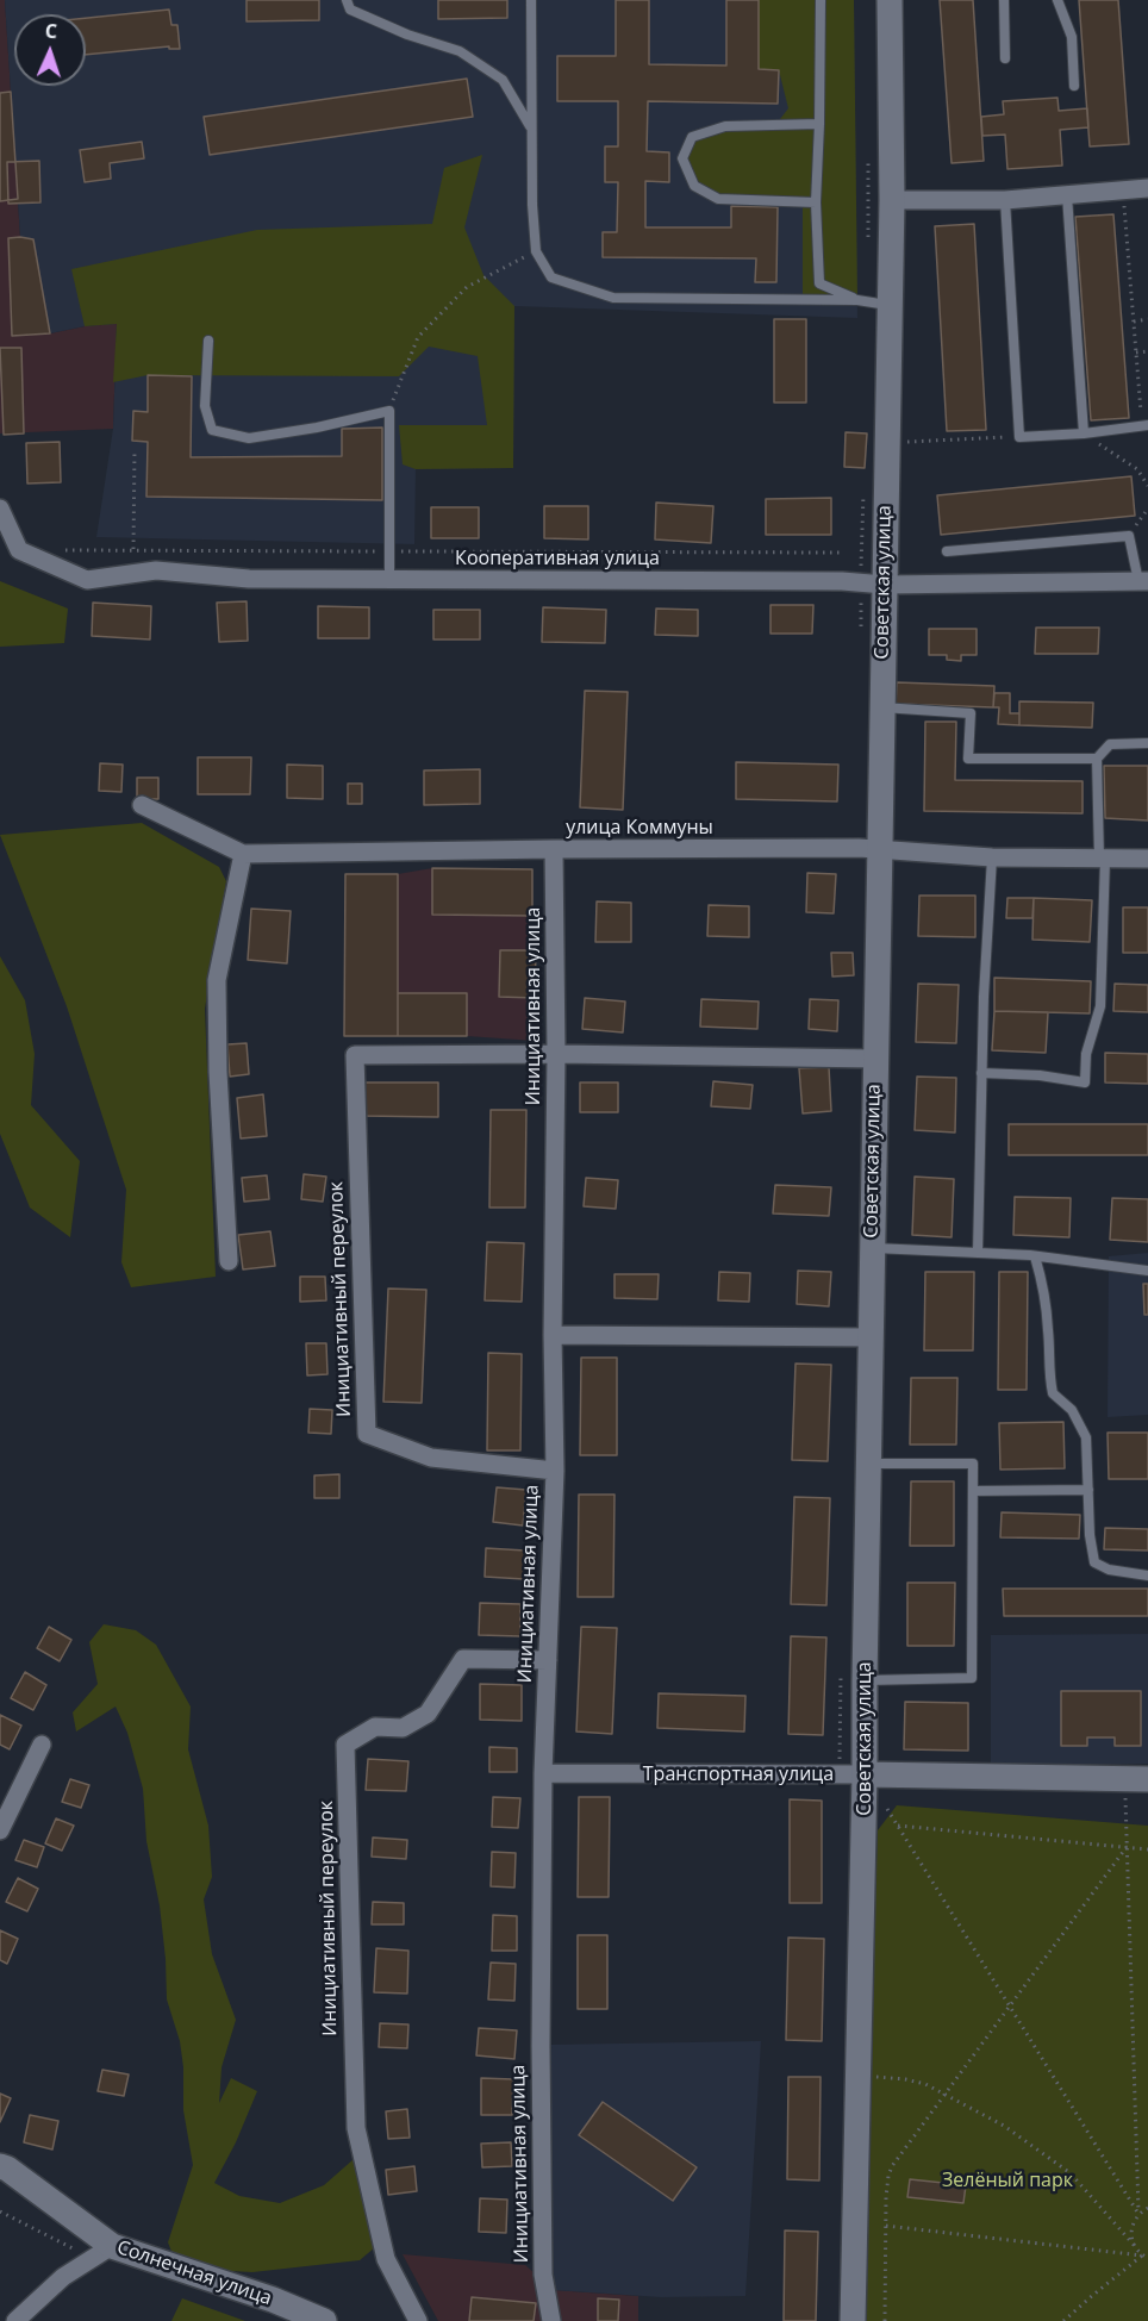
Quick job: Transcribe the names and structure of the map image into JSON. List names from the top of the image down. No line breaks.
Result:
{"streets":{"street":["Кооперативная улица","Советская улица","улица Коммуны","Инициативная улица","Инициативный переулок","Транспортная улица","Солнечная улица"]},"crossings":[["Кооперативная улица","Советская улица"],["Советская улица","улица Коммуны"],["Советская улица","Транспортная улица"],["улица Коммуны","Инициативная улица"],["Инициативная улица","Инициативный переулок"],["Инициативная улица","Транспортная улица"]],"parks":["Зелёный парк"],"north":"top"}
